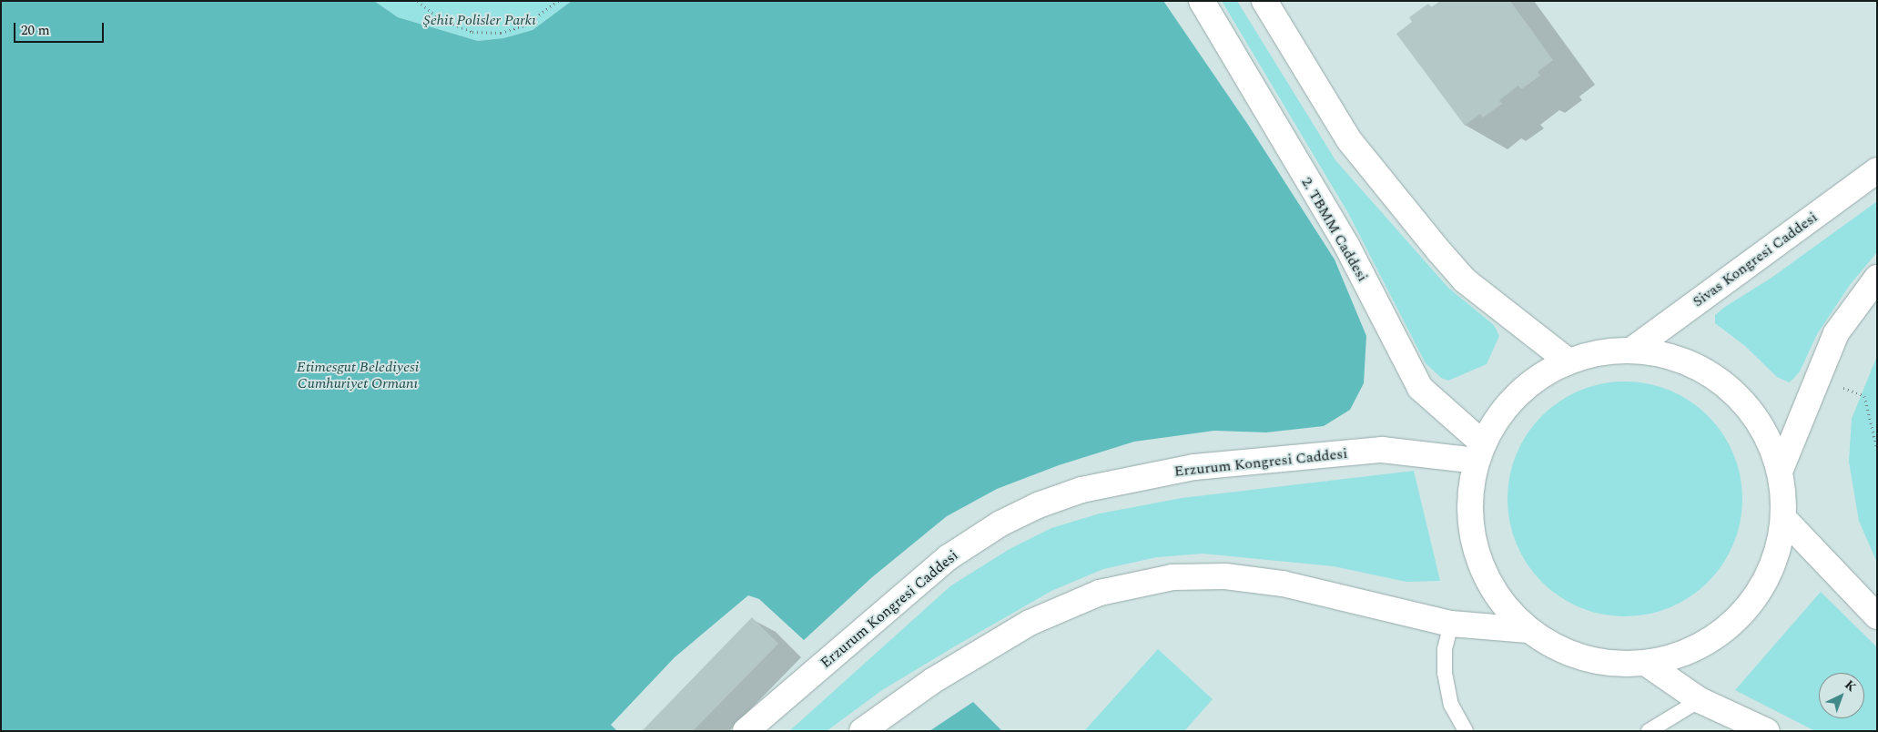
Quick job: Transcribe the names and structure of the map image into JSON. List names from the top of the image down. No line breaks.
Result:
{"streets":{"main road":["2. TBMM Caddesi","Sivas Kongresi Caddesi","Erzurum Kongresi Caddesi"]},"crossings":[["2. TBMM Caddesi","Erzurum Kongresi Caddesi"]],"parks":["Şehit Polisler Parkı","Etimesgut Belediyesi Cumhuriyet Ormanı"],"scale_bar":"20 m","north":"top right"}
